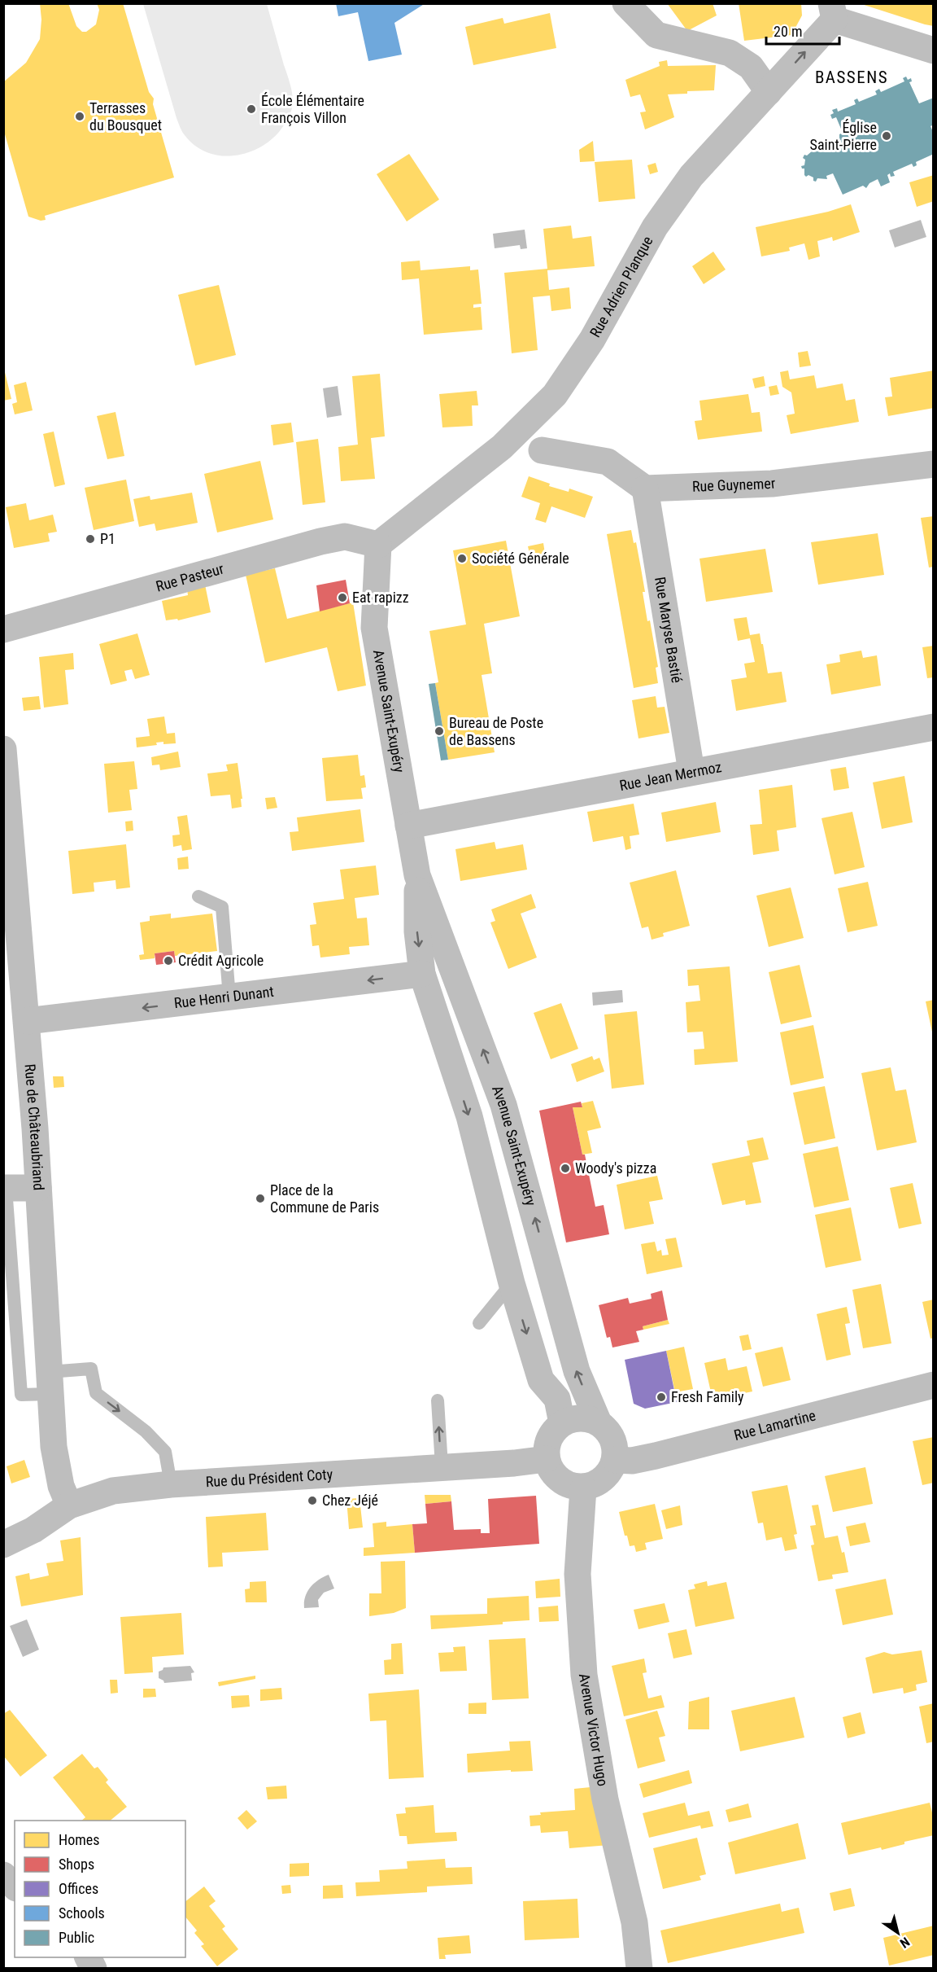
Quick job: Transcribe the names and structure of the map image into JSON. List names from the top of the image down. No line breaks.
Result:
{"streets":{"street":["Rue Adrien Planque","Rue Guynemer","Rue Pasteur","Rue Maryse Bastié","Avenue Saint-Exupéry","Rue Jean Mermoz","Rue Henri Dunant","Rue de Châteaubriand","Rue Lamartine","Rue du Président Coty","Avenue Victor Hugo"]},"crossings":[["Rue Adrien Planque","Rue Pasteur"],["Rue Adrien Planque","Avenue Saint-Exupéry"],["Rue Guynemer","Rue Maryse Bastié"],["Rue Pasteur","Avenue Saint-Exupéry"],["Rue Maryse Bastié","Rue Jean Mermoz"],["Avenue Saint-Exupéry","Rue Jean Mermoz"],["Avenue Saint-Exupéry","Rue Henri Dunant"],["Avenue Saint-Exupéry","Rue Lamartine"],["Avenue Saint-Exupéry","Rue du Président Coty"],["Avenue Saint-Exupéry","Avenue Victor Hugo"],["Rue Henri Dunant","Rue de Châteaubriand"],["Rue de Châteaubriand","Rue du Président Coty"],["Rue Lamartine","Rue du Président Coty"],["Rue Lamartine","Avenue Victor Hugo"],["Rue du Président Coty","Avenue Victor Hugo"]],"one_way":["Rue Henri Dunant"],"districts":["BASSENS"],"places":["École Élémentaire François Villon","Terrasses du Bousquet","Église Saint-Pierre","P1","Société Générale","Eat rapizz","Bureau de Poste de Bassens","Crédit Agricole","Woody's pizza","Place de la Commune de Paris","Fresh Family","Chez Jéjé"],"legend":["Homes","Shops","Offices","Schools","Public"],"scale_bar":"20 m","north":"bottom right"}
